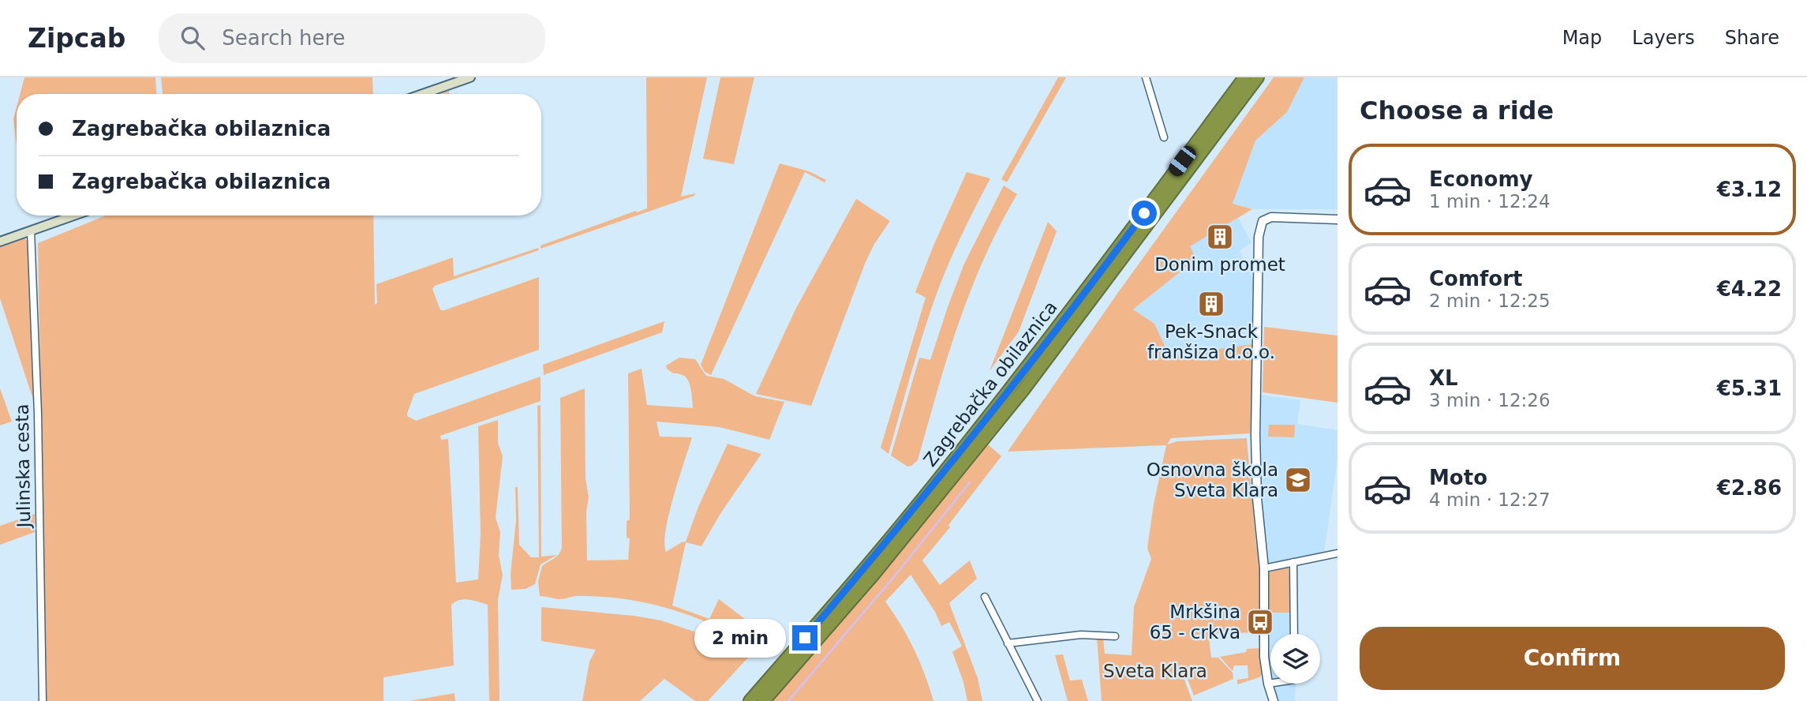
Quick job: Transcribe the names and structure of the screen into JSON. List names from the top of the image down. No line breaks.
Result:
{"streets":{"highway":["Zagrebačka obilaznica"],"street":["Julinska cesta"]},"parks":["Sveta Klara"],"places":{"building":["Donim promet","Pek-Snack franšiza d.o.o."],"school or university":["Osnovna škola Sveta Klara"],"bus stop":["Mrkšina 65 - crkva"]},"page":{"header":"Zipcab","search":"Search here","nav":["Map","Layers","Share"],"heading":"Choose a ride","banner":["Zagrebačka obilaznica","Zagrebačka obilaznica"],"list":[{"name":"Economy","note":"1 min · 12:24","value":"€3.12"},{"name":"Comfort","note":"2 min · 12:25","value":"€4.22"},{"name":"XL","note":"3 min · 12:26","value":"€5.31"},{"name":"Moto","note":"4 min · 12:27","value":"€2.86"}],"buttons":"Confirm","bubble":"2 min"}}
